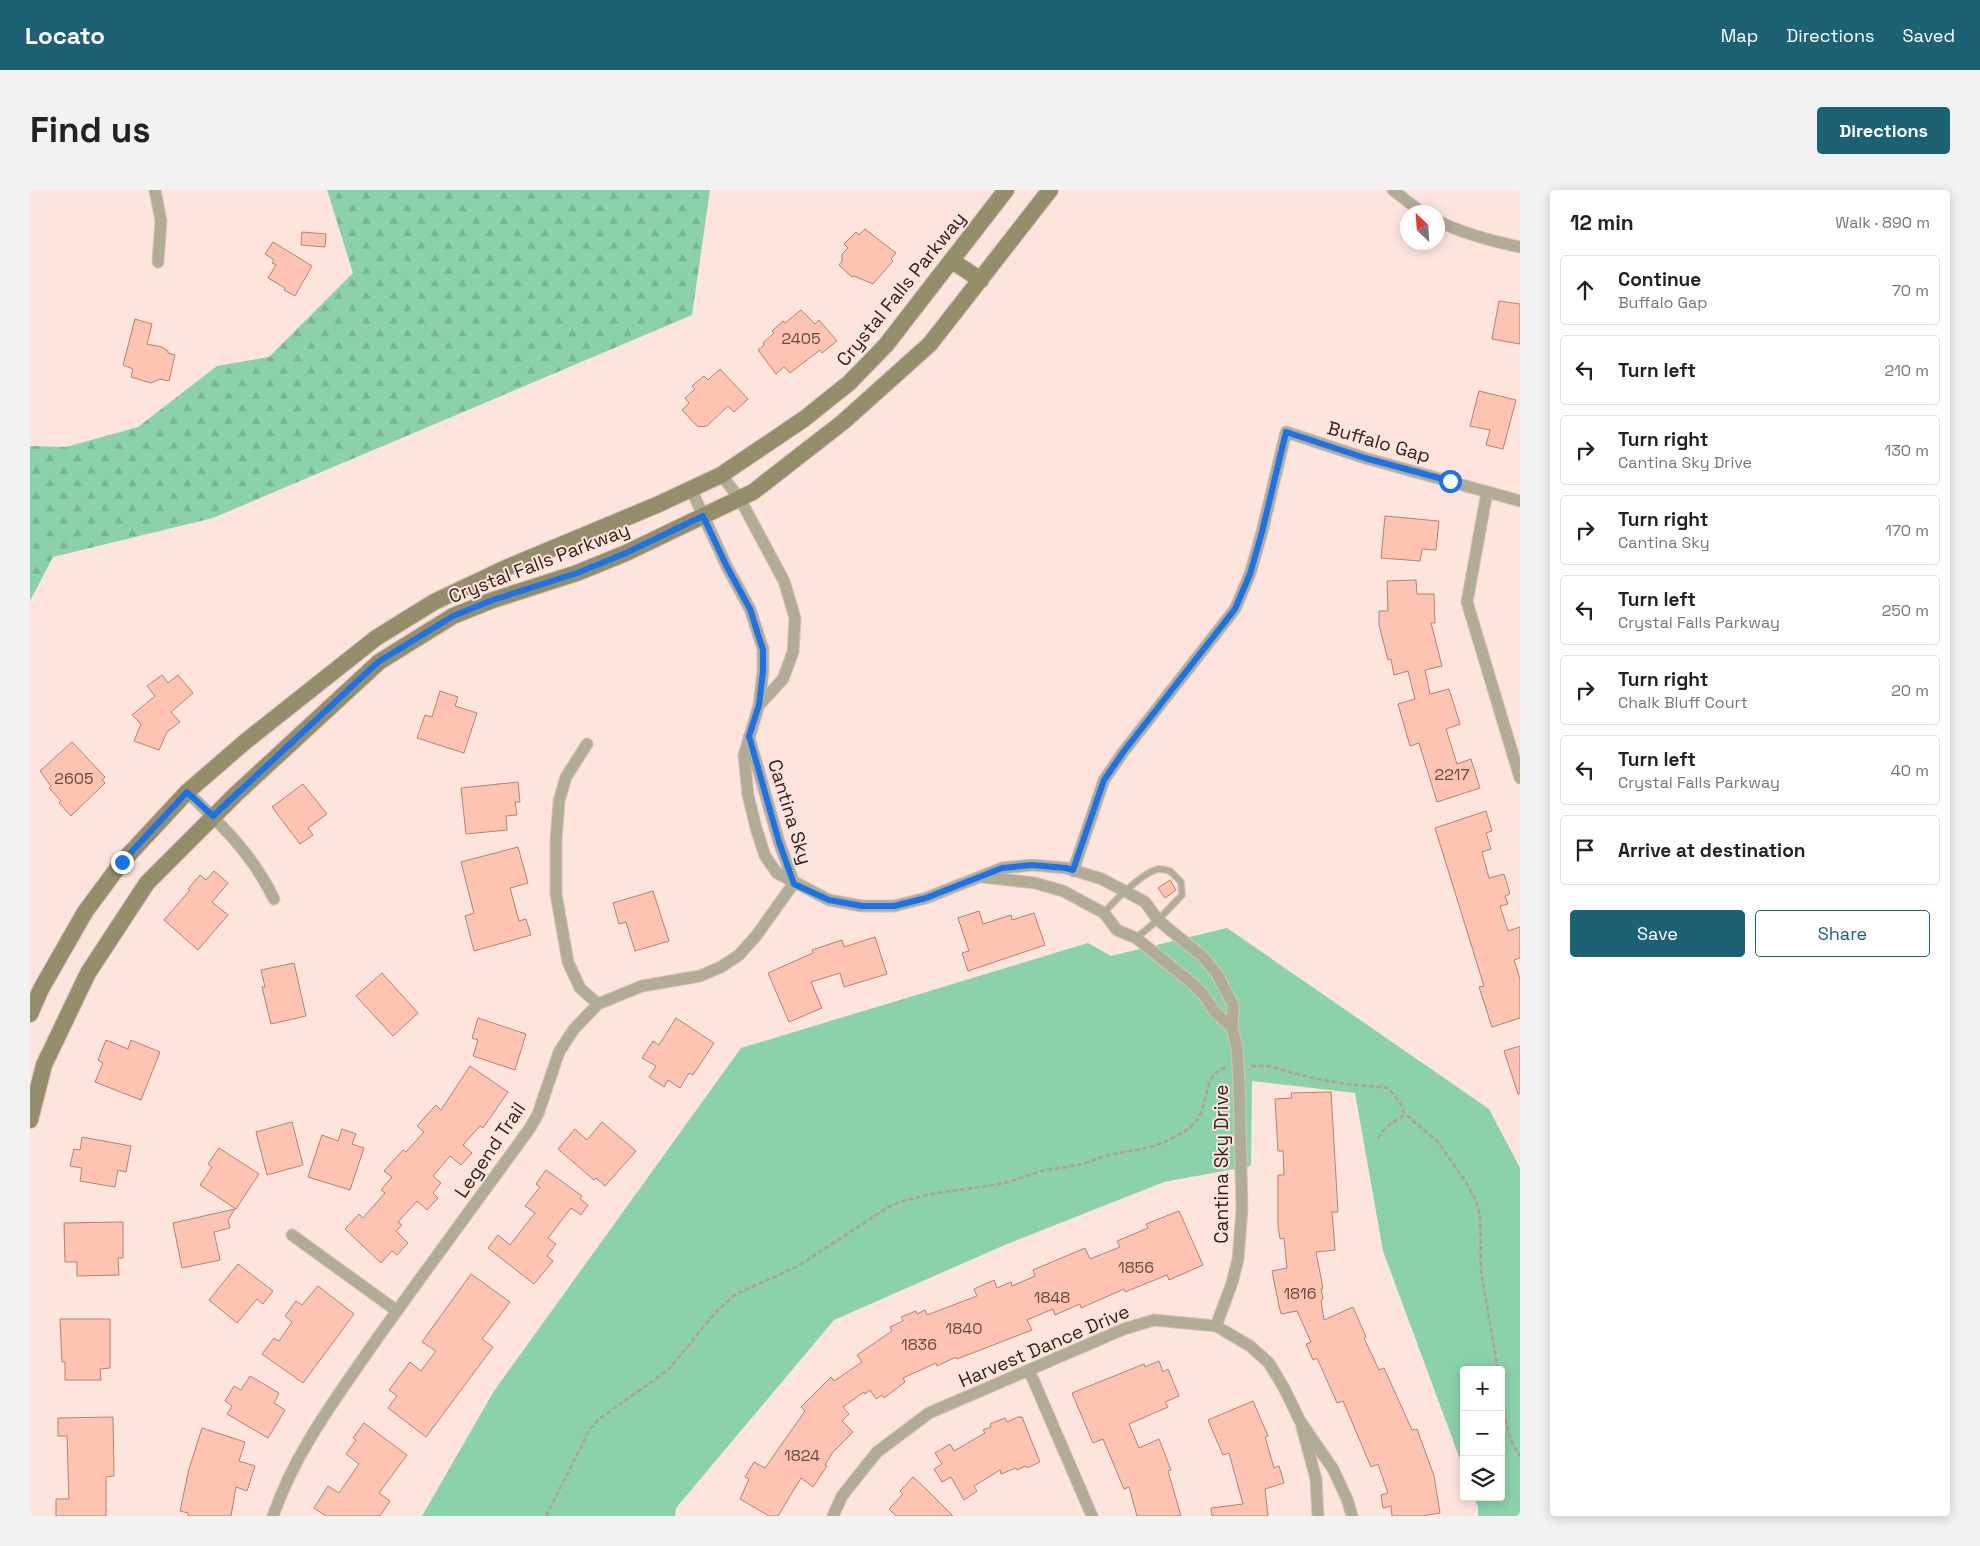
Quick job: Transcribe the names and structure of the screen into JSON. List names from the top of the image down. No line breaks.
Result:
{"streets":{"street":["Crystal Falls Parkway","Buffalo Gap","Cantina Sky","Legend Trail","Cantina Sky Drive","Harvest Dance Drive"]},"crossings":[["Crystal Falls Parkway","Cantina Sky"],["Buffalo Gap","Cantina Sky Drive"],["Cantina Sky","Legend Trail"],["Cantina Sky","Cantina Sky Drive"],["Legend Trail","Cantina Sky Drive"],["Cantina Sky Drive","Harvest Dance Drive"]],"house_numbers":["2405","2217","2605","1856","1816","1848","1840","1836","1824"],"north":"top left","page":{"header":"Locato","nav":["Map","Directions","Saved"],"buttons":["Directions",["Save","Share"]],"title":"Find us","heading":["12 min","Walk · 890 m"],"list":[["Continue","Buffalo Gap","70 m"],["Turn left","210 m"],["Turn right","Cantina Sky Drive","130 m"],["Turn right","Cantina Sky","170 m"],["Turn left","Crystal Falls Parkway","250 m"],["Turn right","Chalk Bluff Court","20 m"],["Turn left","Crystal Falls Parkway","40 m"],"Arrive at destination"],"map_buttons":["+","−"]}}
